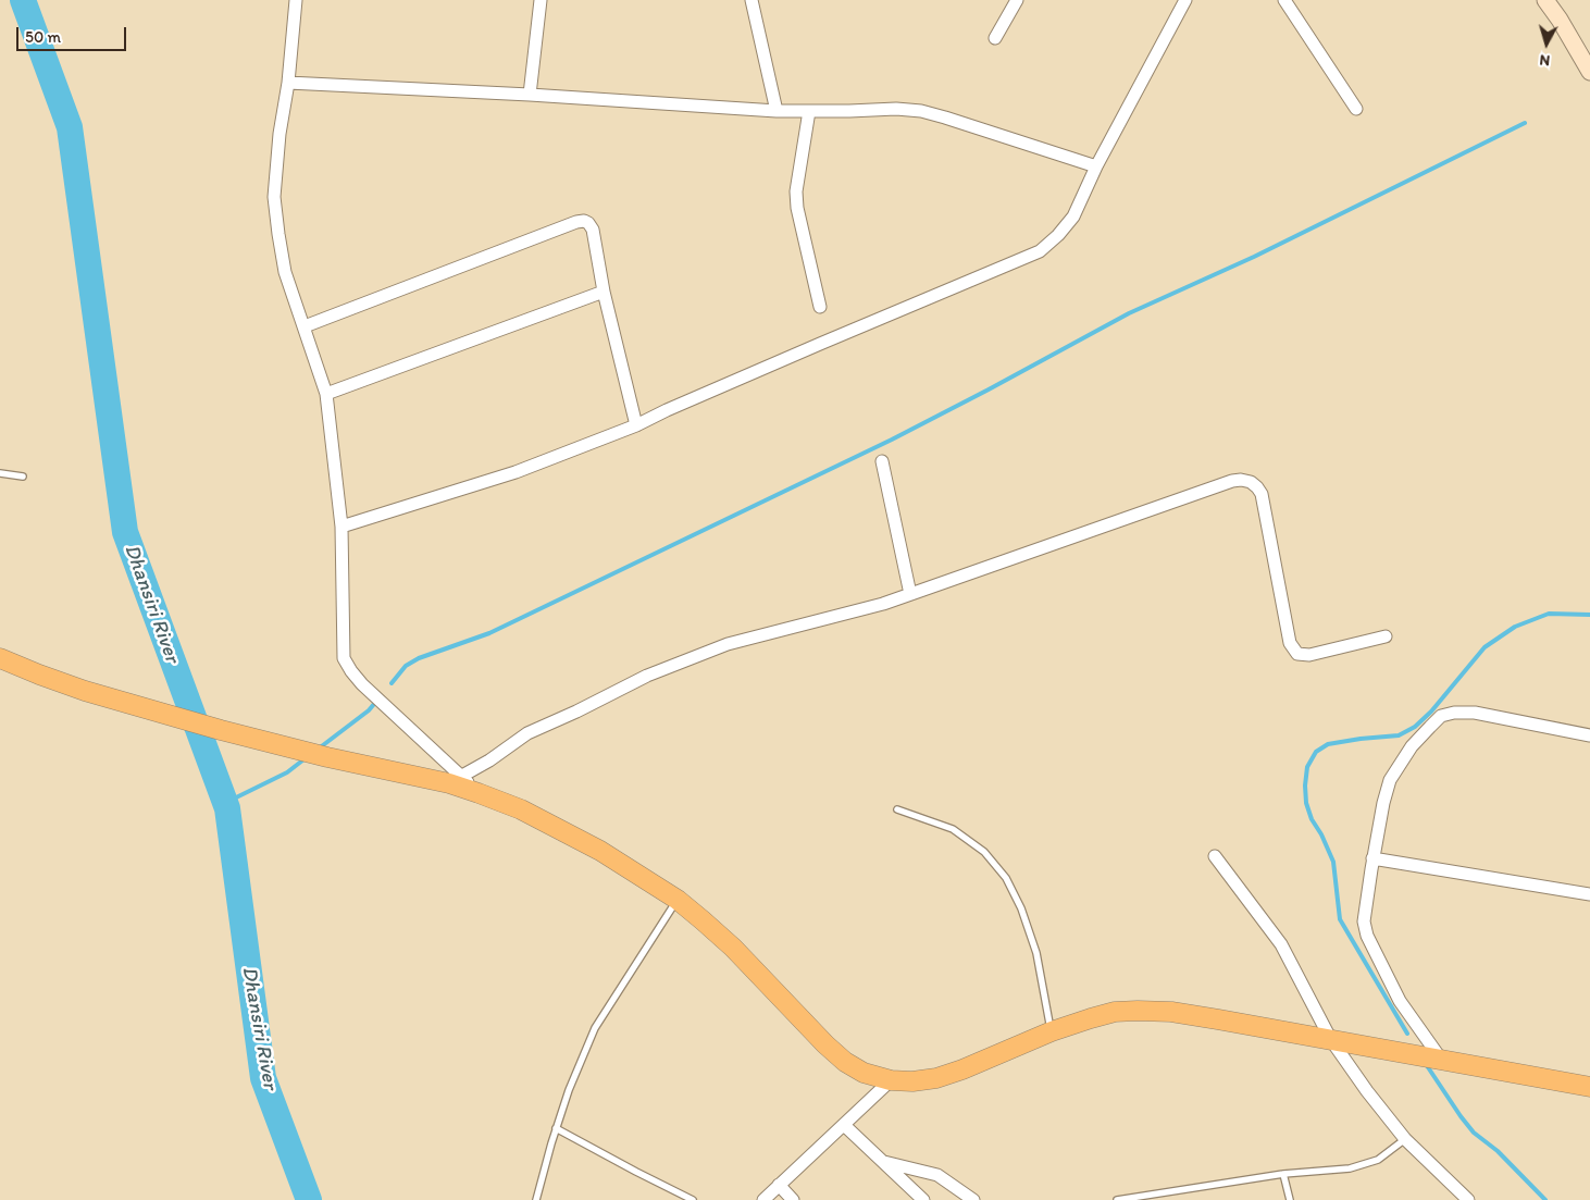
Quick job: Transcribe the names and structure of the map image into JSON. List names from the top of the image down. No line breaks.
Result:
{"water":["Dhansiri River"],"scale_bar":"50 m","north":"bottom"}
